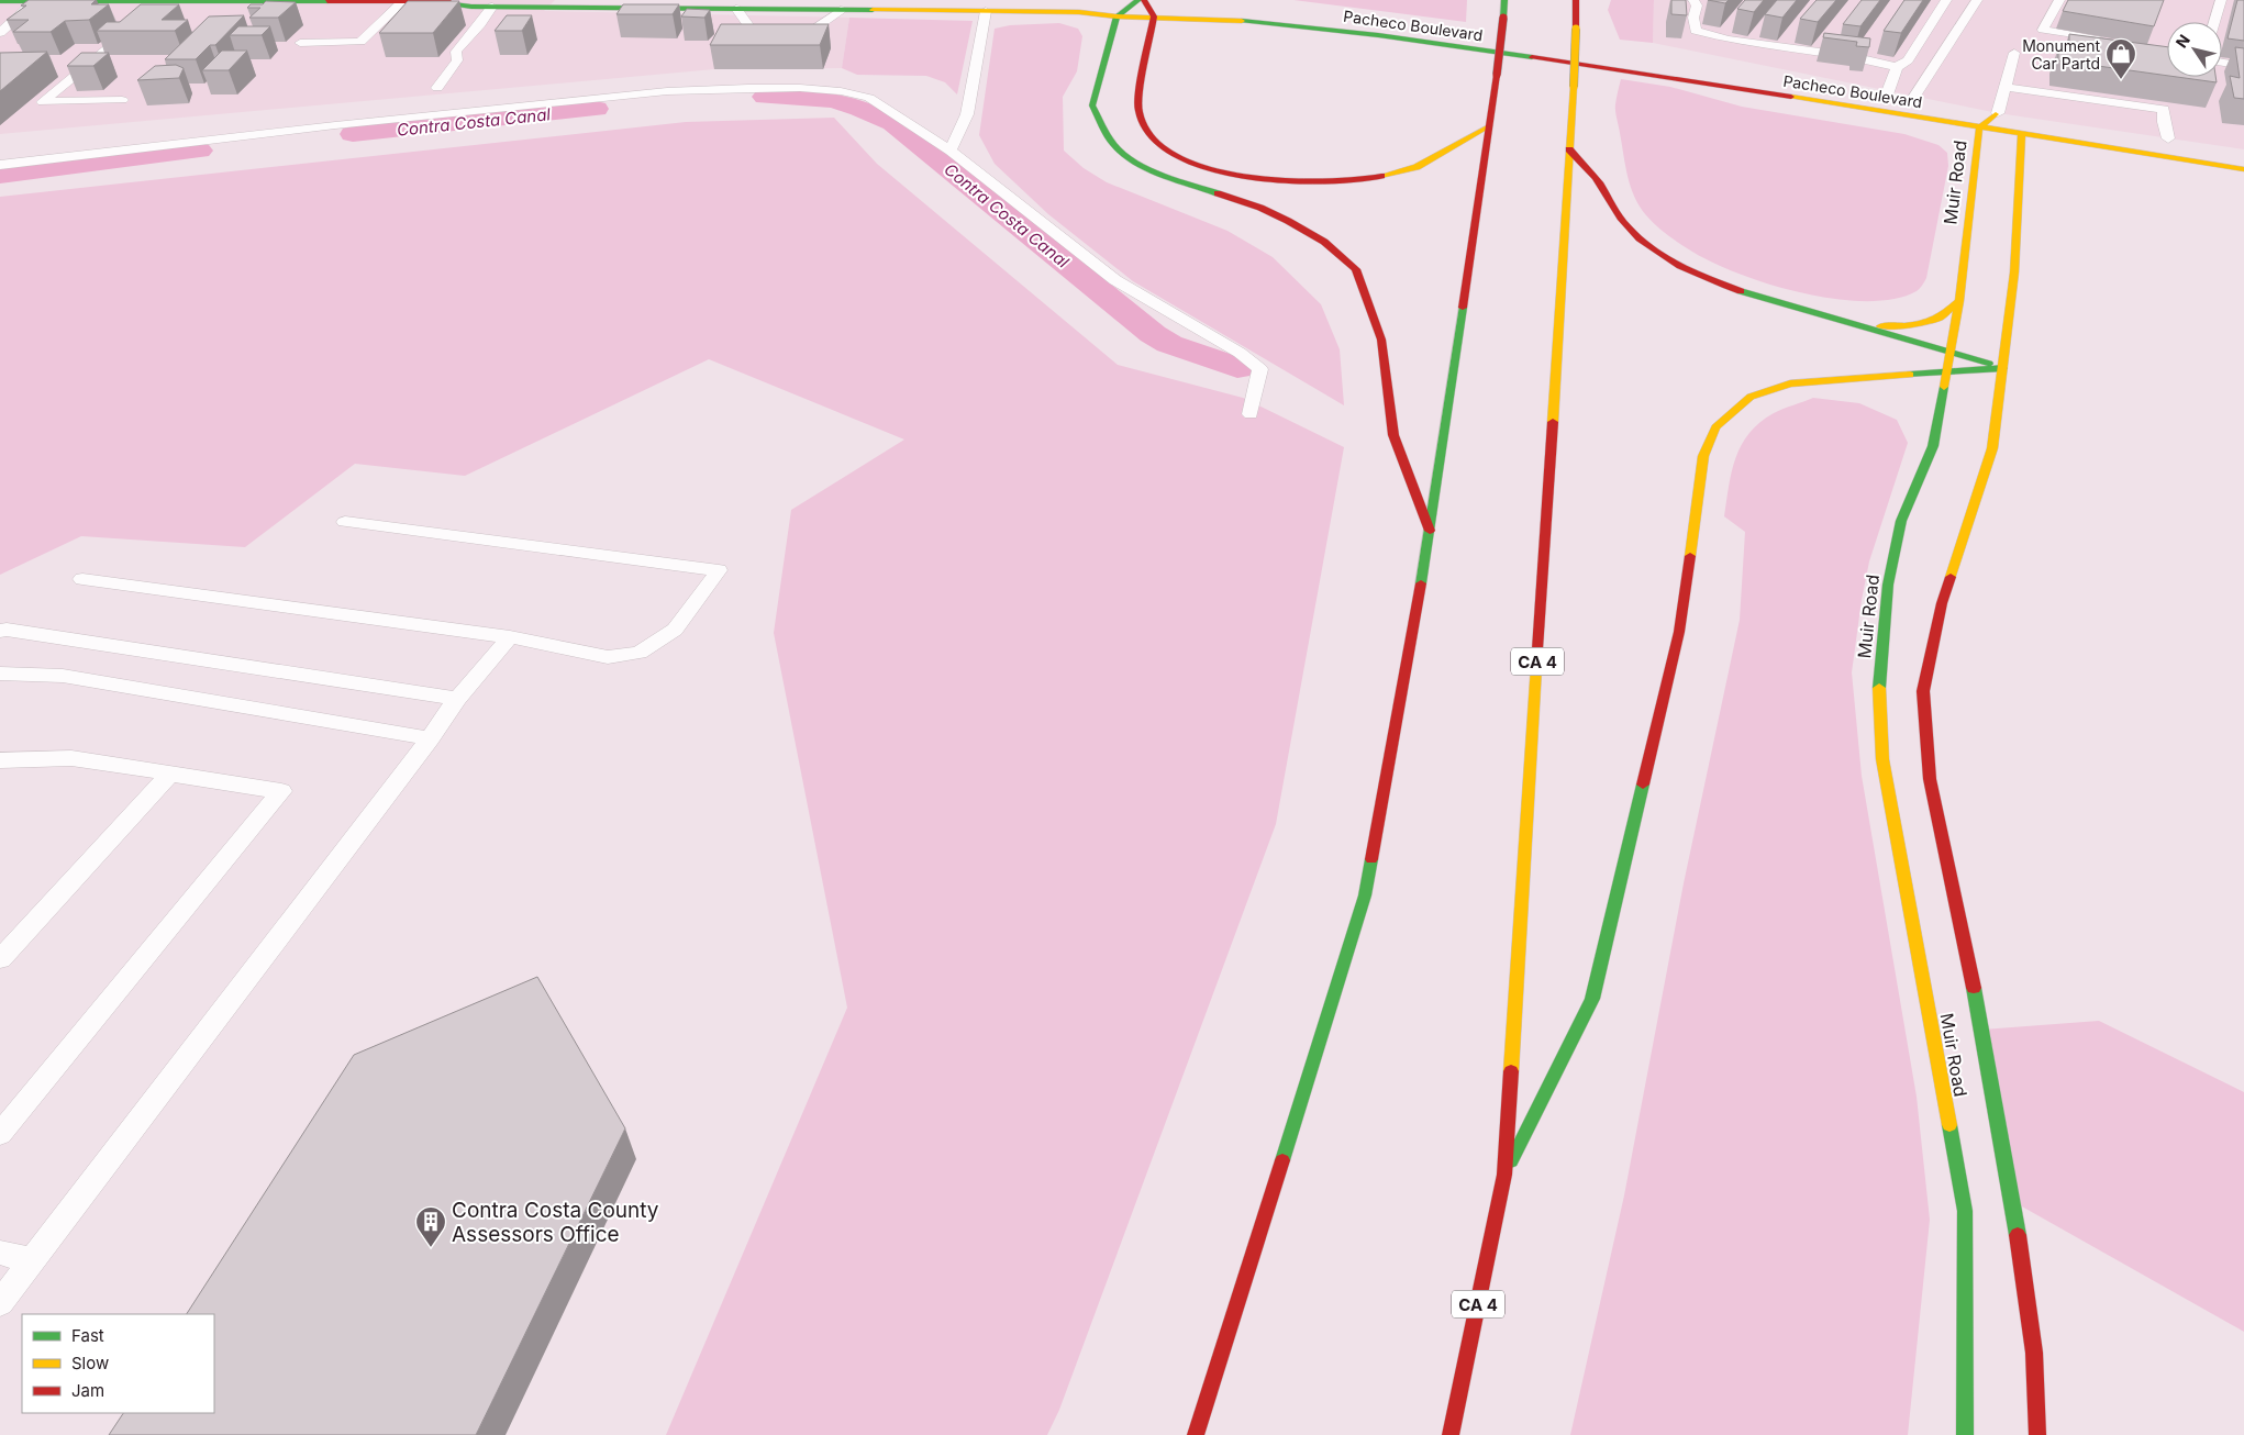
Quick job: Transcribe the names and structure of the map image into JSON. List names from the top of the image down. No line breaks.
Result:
{"streets":{"main road":["Pacheco Boulevard","Muir Road","CA 4"]},"crossings":[["Pacheco Boulevard","Muir Road"]],"water":["Contra Costa Canal"],"places":{"shop":["Monument Car Partd"],"building":["Contra Costa County Assessors Office"]},"legend":["Fast","Slow","Jam"],"north":"top left"}
